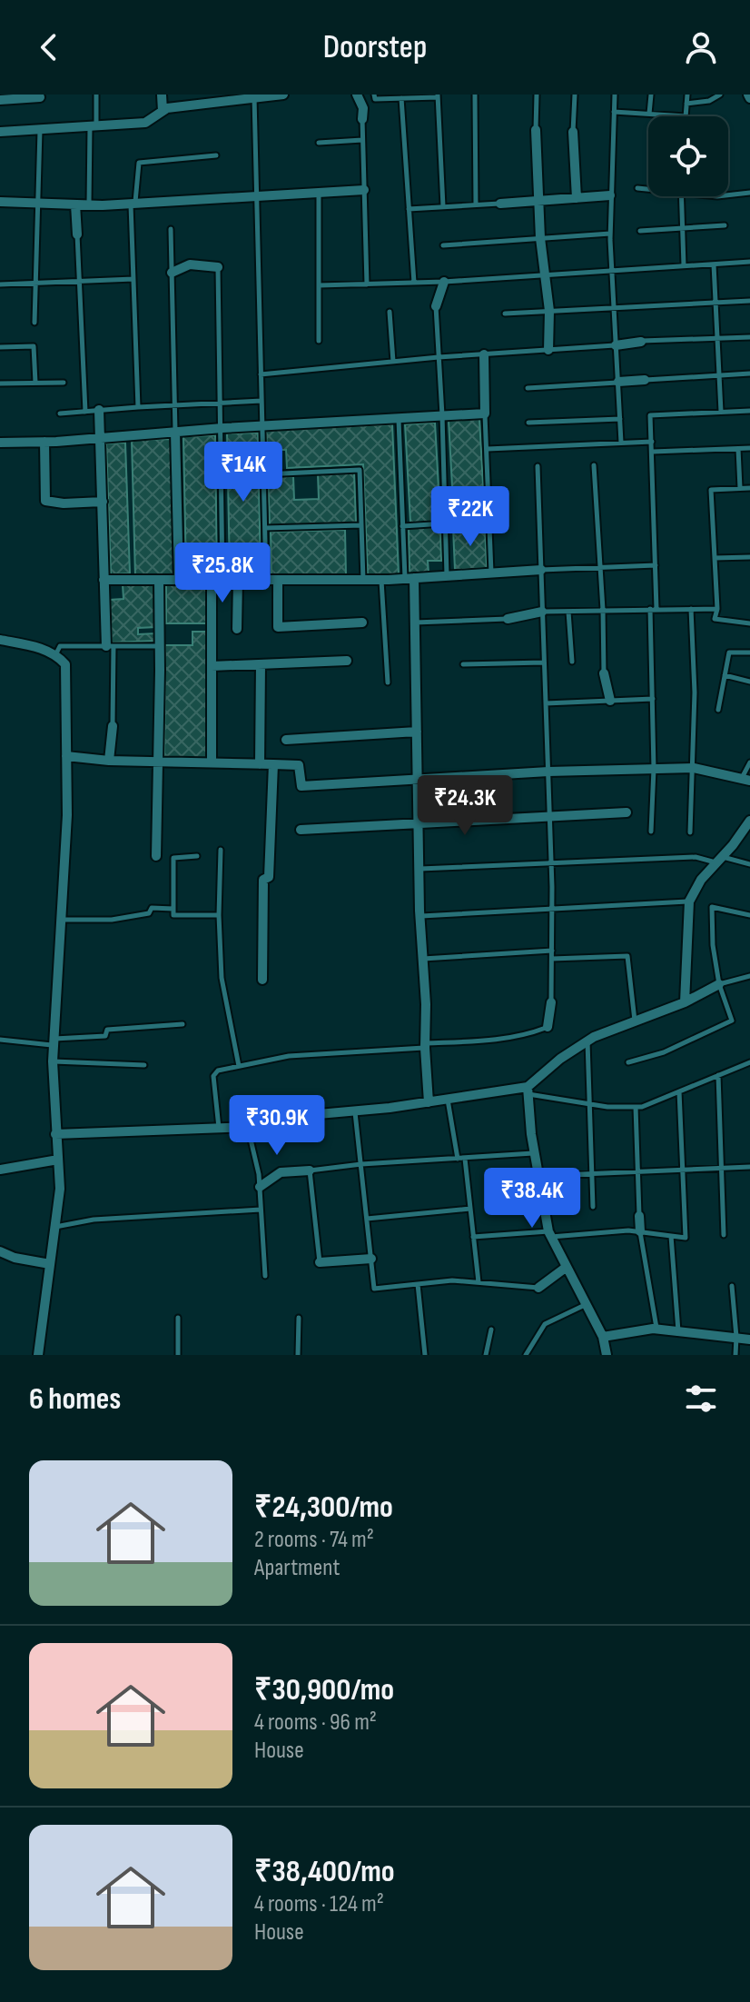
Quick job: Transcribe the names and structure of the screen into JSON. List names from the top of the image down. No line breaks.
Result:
{"page":{"header":"Doorstep","price":["₹14K","₹22K","₹25.8K","₹24.3K","₹30.9K","₹38.4K"],"heading":"6 homes","list":[{"name":"₹24,300/mo","note":"2 rooms · 74 m² · Apartment"},{"name":"₹30,900/mo","note":"4 rooms · 96 m² · House"},{"name":"₹38,400/mo","note":"4 rooms · 124 m² · House"}]}}
